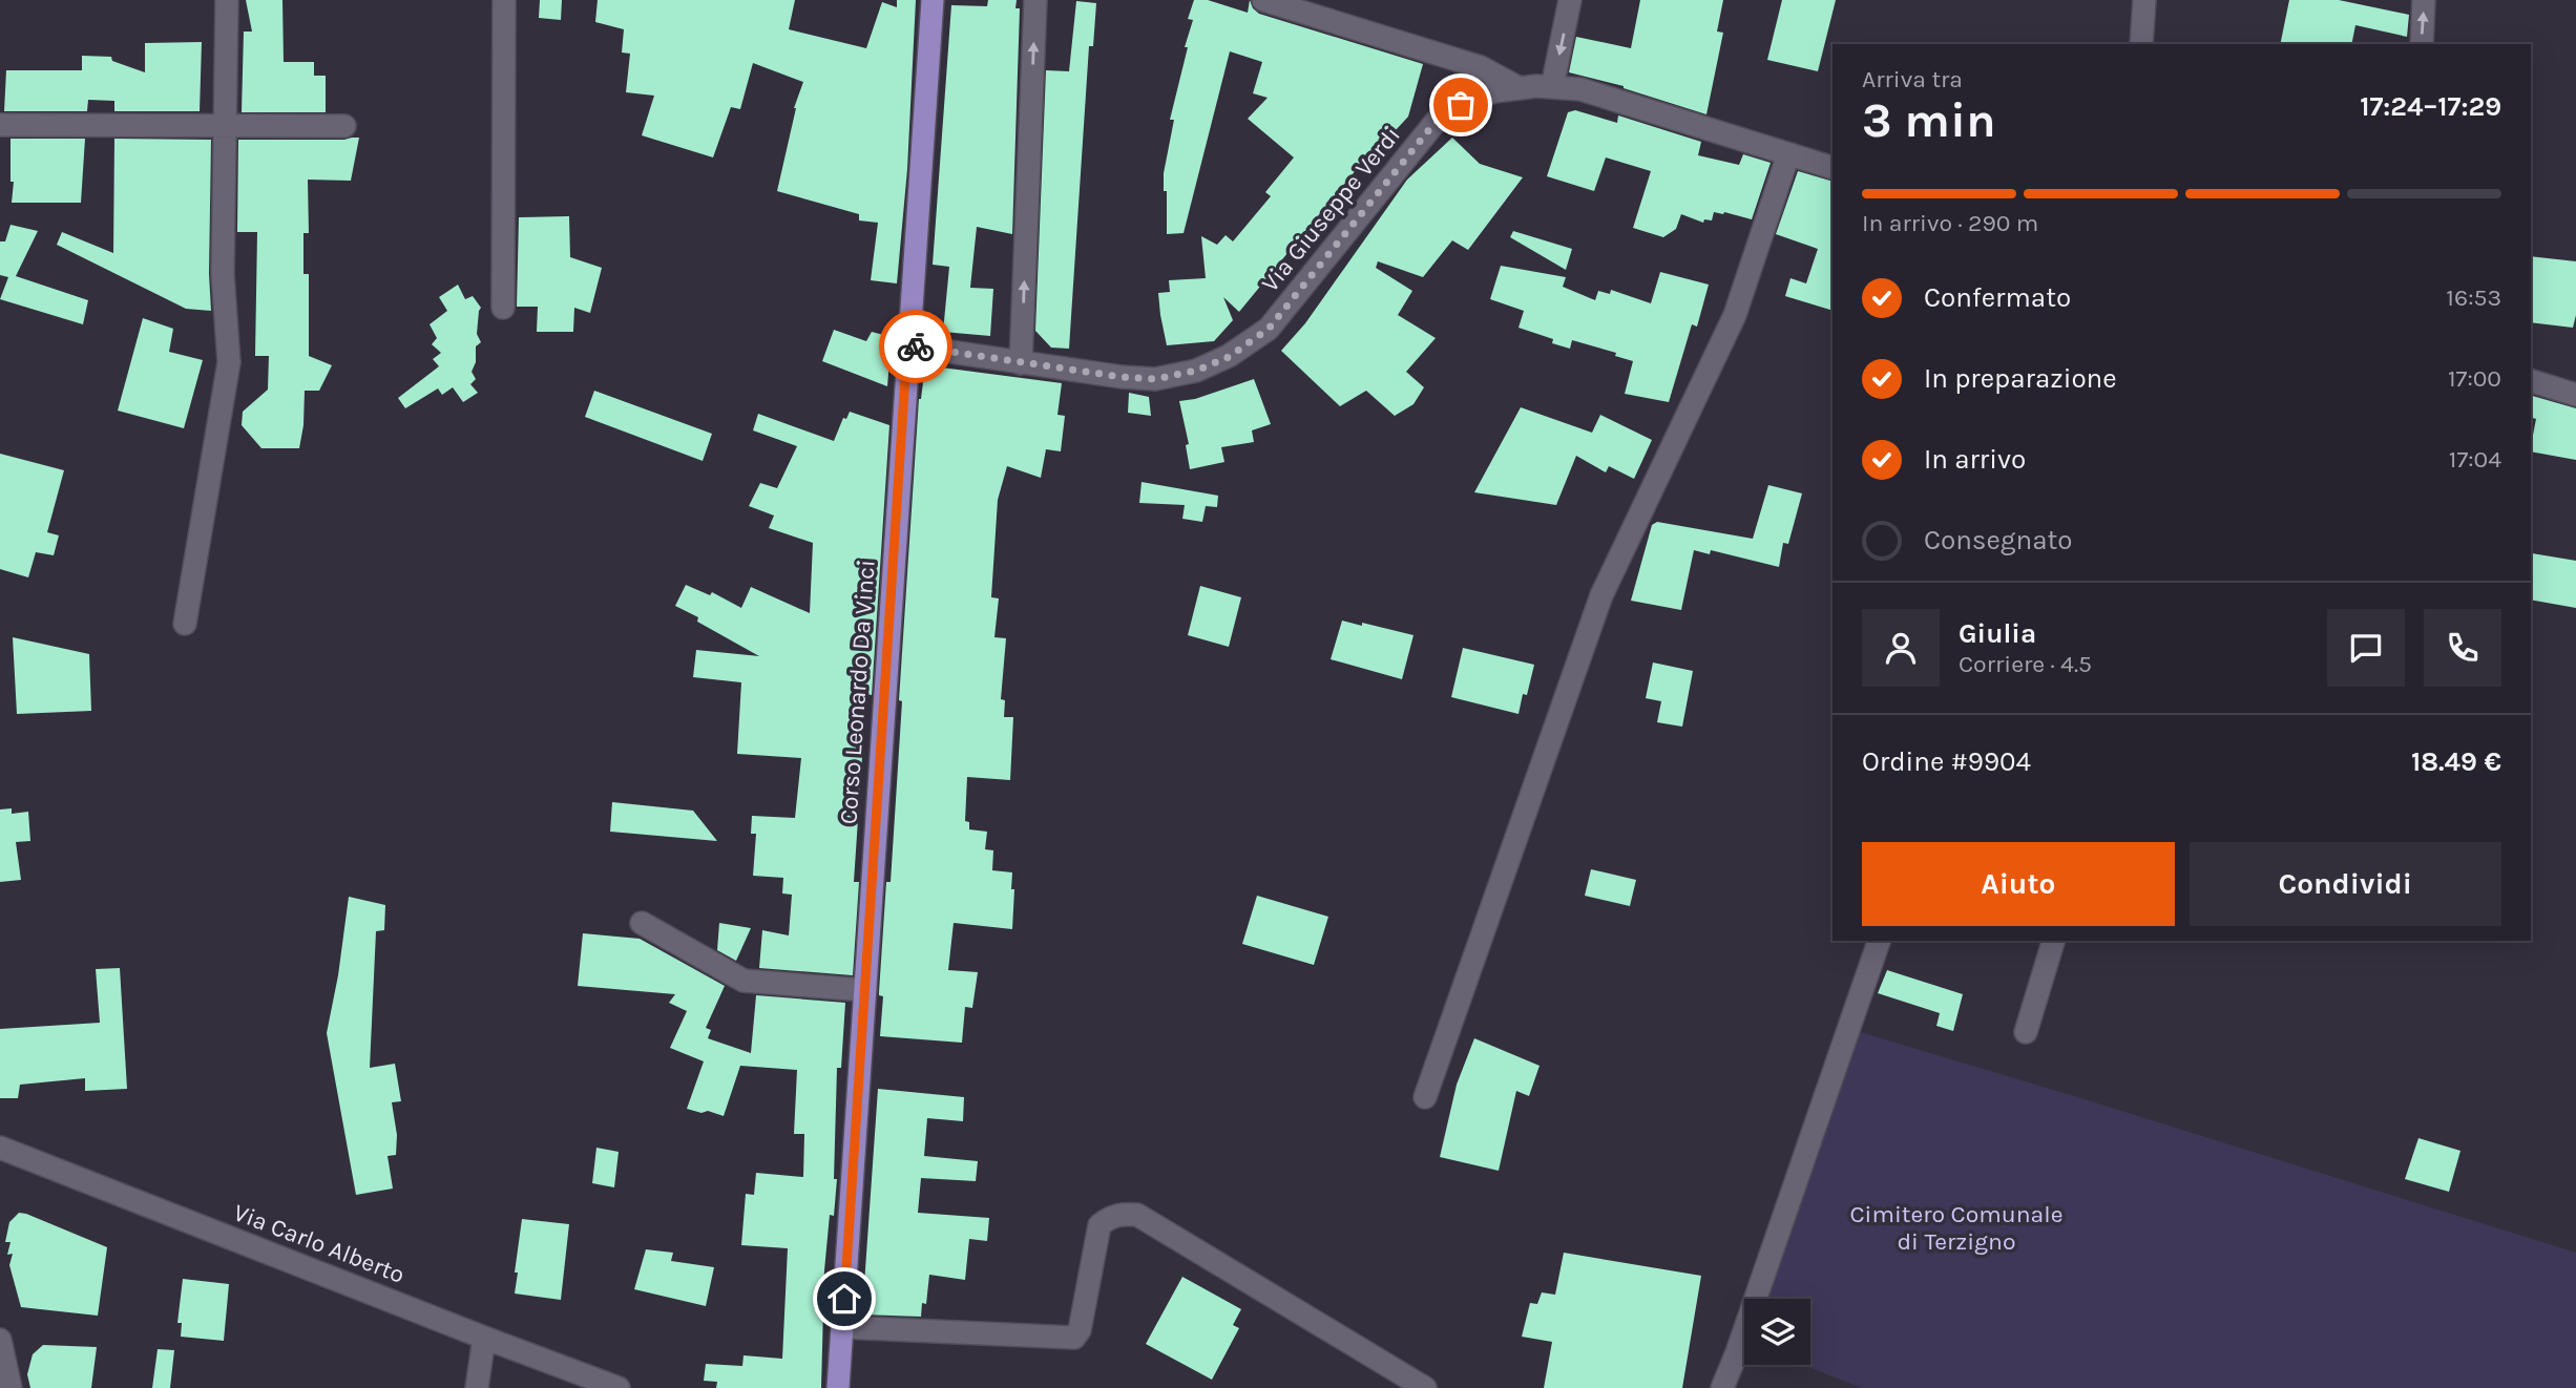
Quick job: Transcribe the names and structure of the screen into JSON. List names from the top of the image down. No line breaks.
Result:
{"streets":{"main road":["Corso Leonardo Da Vinci"],"street":["Via Giuseppe Verdi","Via Carlo Alberto"]},"crossings":[["Via Giuseppe Verdi","Corso Leonardo Da Vinci"]],"parks":["Cimitero Comunale di Terzigno"],"page":{"heading":["3 min","Arriva tra","17:24–17:29"],"panel":["Giulia","Corriere · 4.5","Ordine #9904","18.49 €"],"bar":"In arrivo · 290 m","list":[["Confermato","16:53"],["In preparazione","17:00"],["In arrivo","17:04"],"Consegnato"],"buttons":["Aiuto","Condividi"]}}
